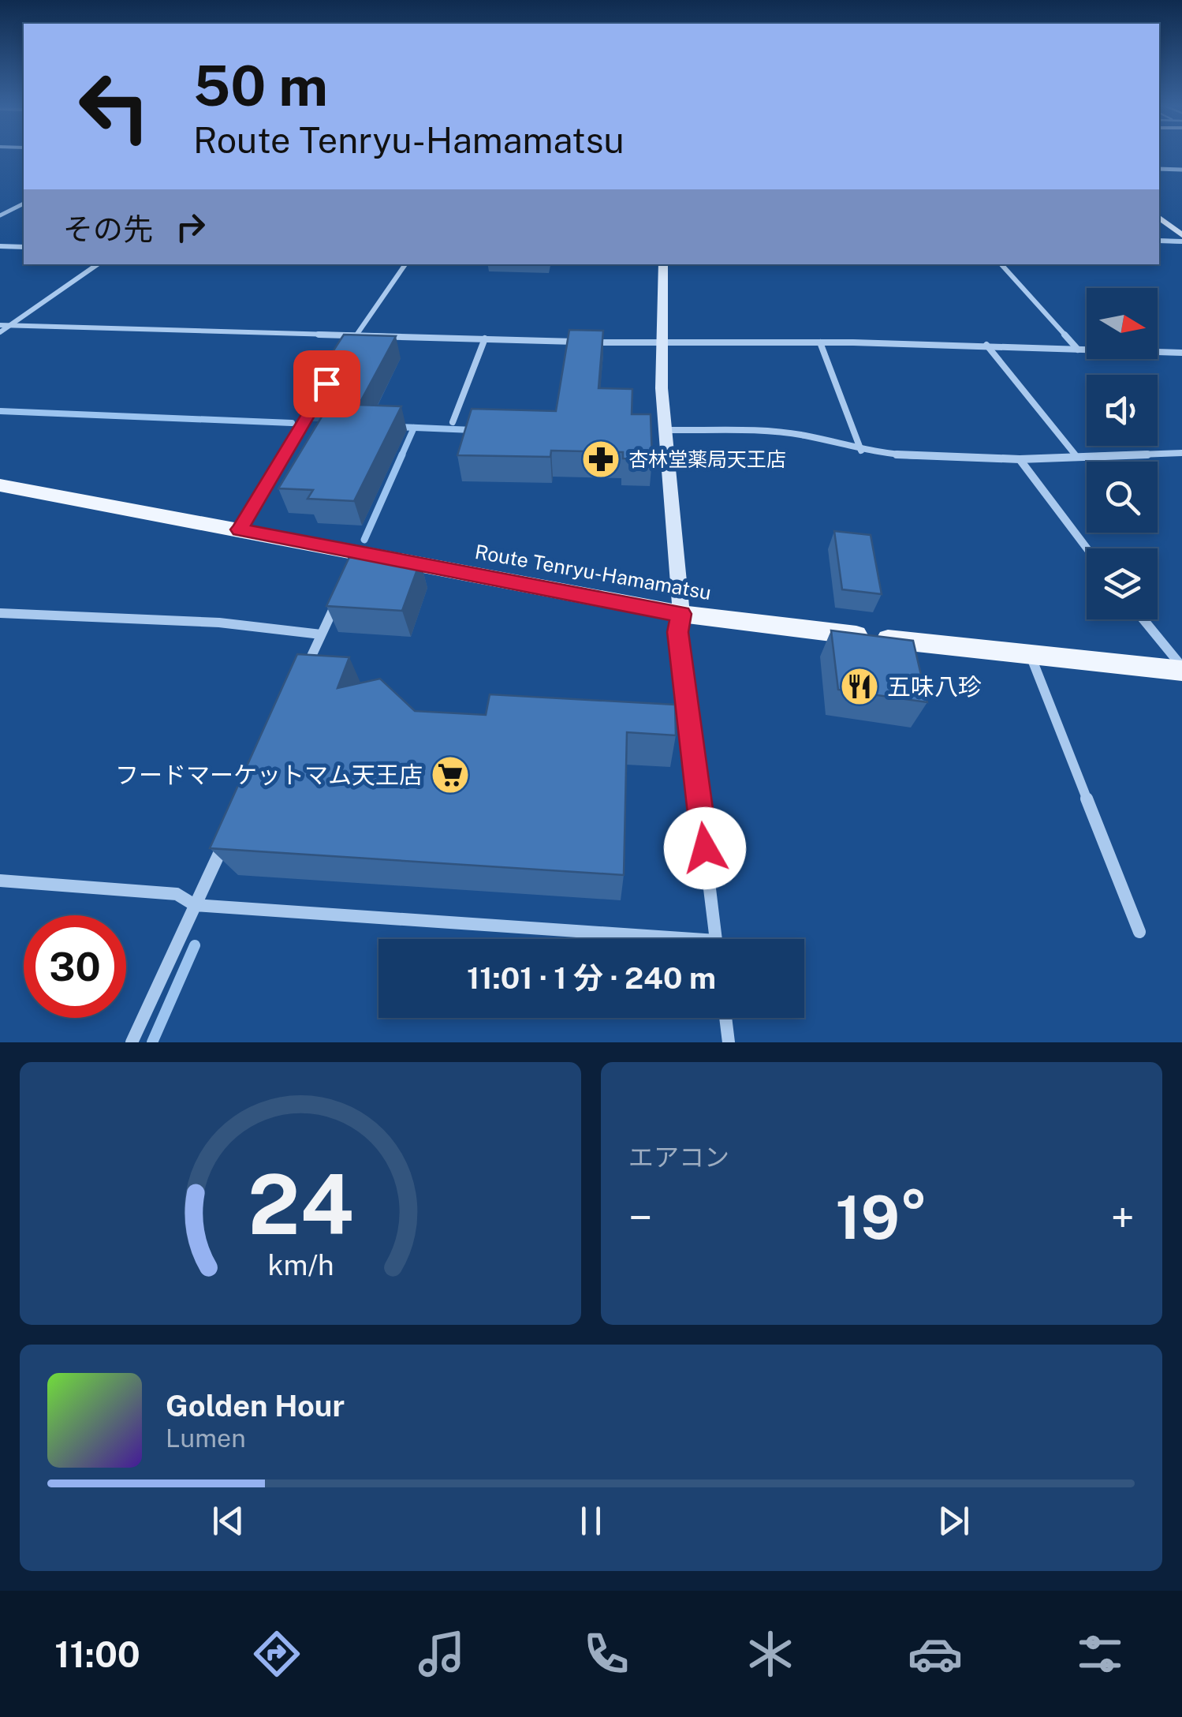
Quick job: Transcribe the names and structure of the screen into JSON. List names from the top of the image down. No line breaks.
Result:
{"streets":{"main road":["Route Tenryu-Hamamatsu"]},"places":{"pharmacy":["杏林堂薬局天王店"],"restaurant":["五味八珍"],"supermarket":["フードマーケットマム天王店"]},"north":"right","page":{"turn":["50 m","Route Tenryu-Hamamatsu"],"then":"その先","limit":"30","trip":"11:01 · 1 分 · 240 m","tile":"エアコン","heat":["−","19°","+"],"song":["Golden Hour","Lumen"],"tabs":"11:00","gauge":["24","km/h"]}}
